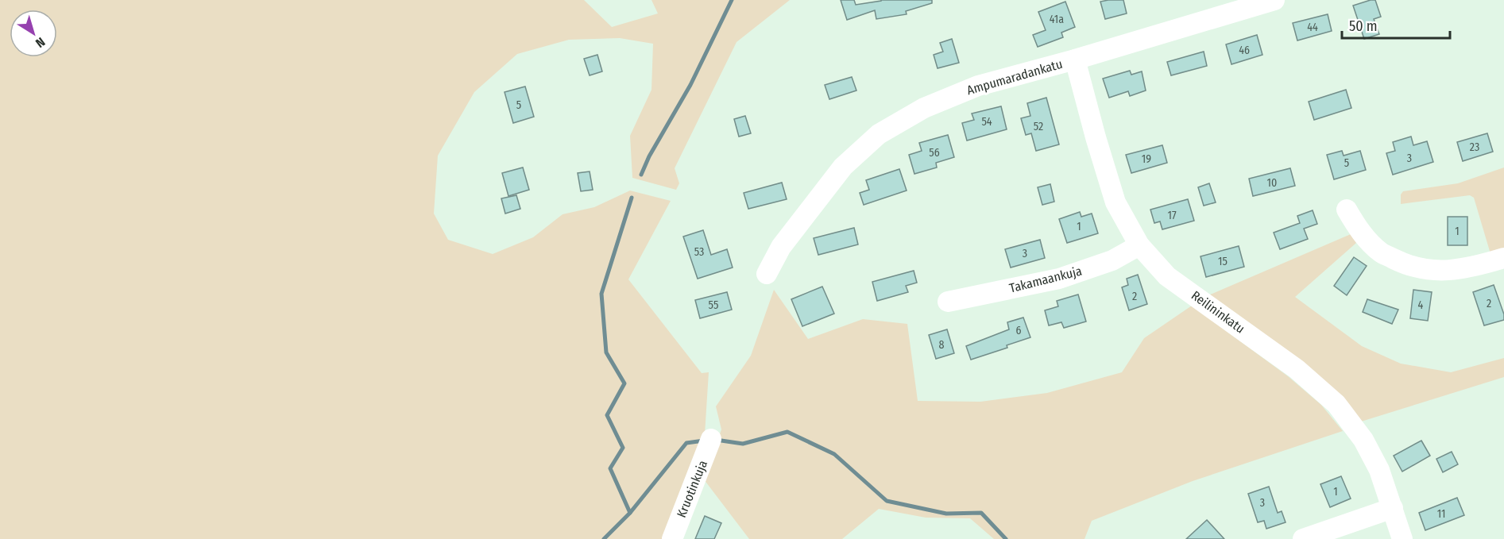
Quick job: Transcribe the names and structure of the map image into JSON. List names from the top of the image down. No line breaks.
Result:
{"streets":{"street":["Ampumaradankatu","Takamaankuja","Reilininkatu","Kruotinkuja"]},"crossings":[["Ampumaradankatu","Reilininkatu"],["Takamaankuja","Reilininkatu"]],"house_numbers":["41a","44","46","5","54","52","23","56","3","19","5","10","17","1","1","53","3","15","2","2","55","4","6","8","1","3","11"],"scale_bar":"50 m","north":"bottom right"}
